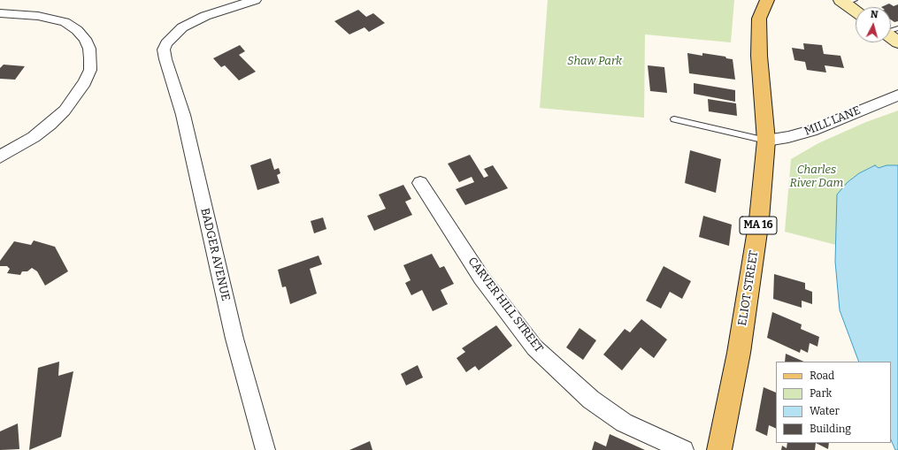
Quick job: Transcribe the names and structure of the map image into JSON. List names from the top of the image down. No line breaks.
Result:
{"streets":{"main road":["MA 16","ELIOT STREET"],"street":["MILL LANE","BADGER AVENUE","CARVER HILL STREET"]},"crossings":[["MILL LANE","ELIOT STREET"]],"parks":["Shaw Park","Charles River Dam"],"legend":["Road","Park","Water","Building"],"north":"top"}
